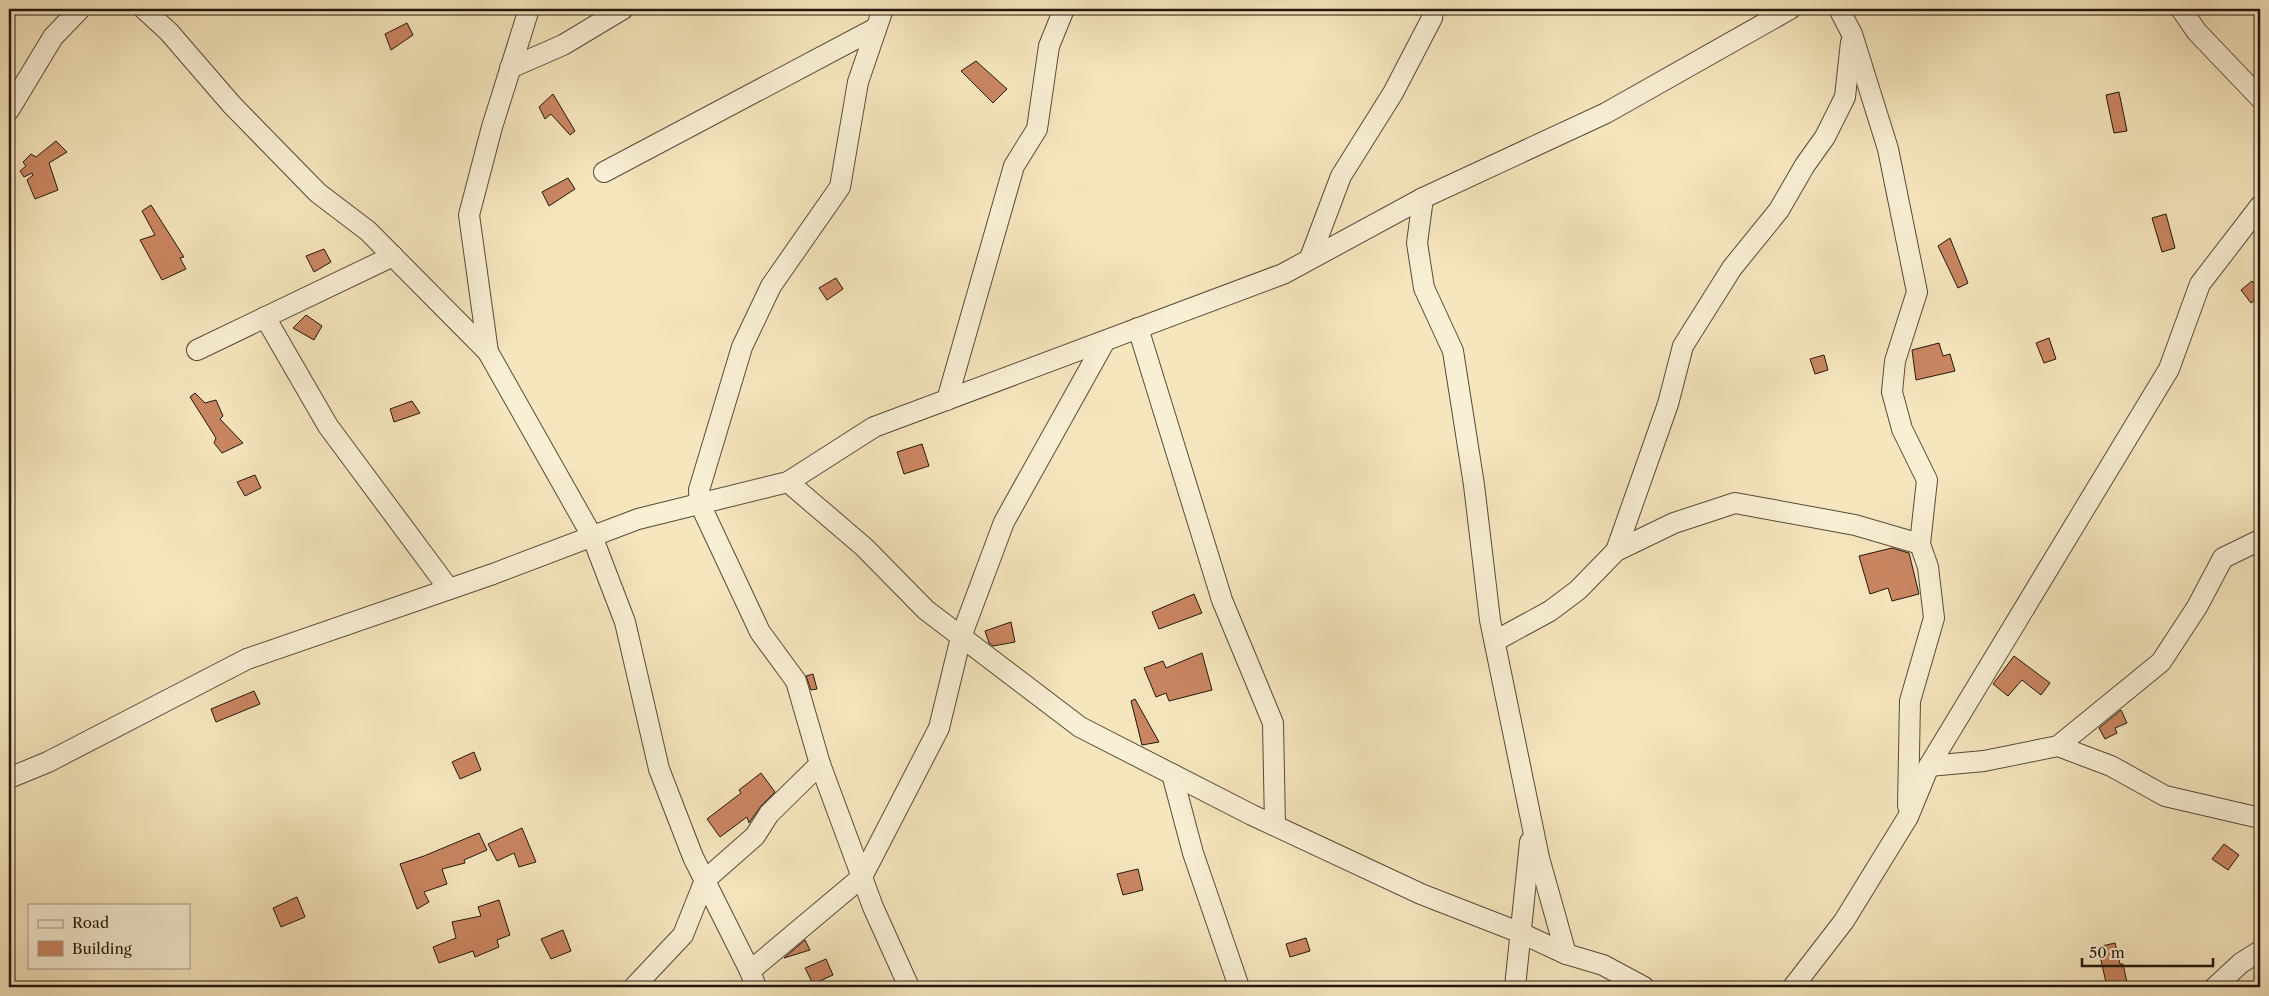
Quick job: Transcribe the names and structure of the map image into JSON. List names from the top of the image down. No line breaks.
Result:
{"legend":["Road","Building"],"scale_bar":"50 m"}
